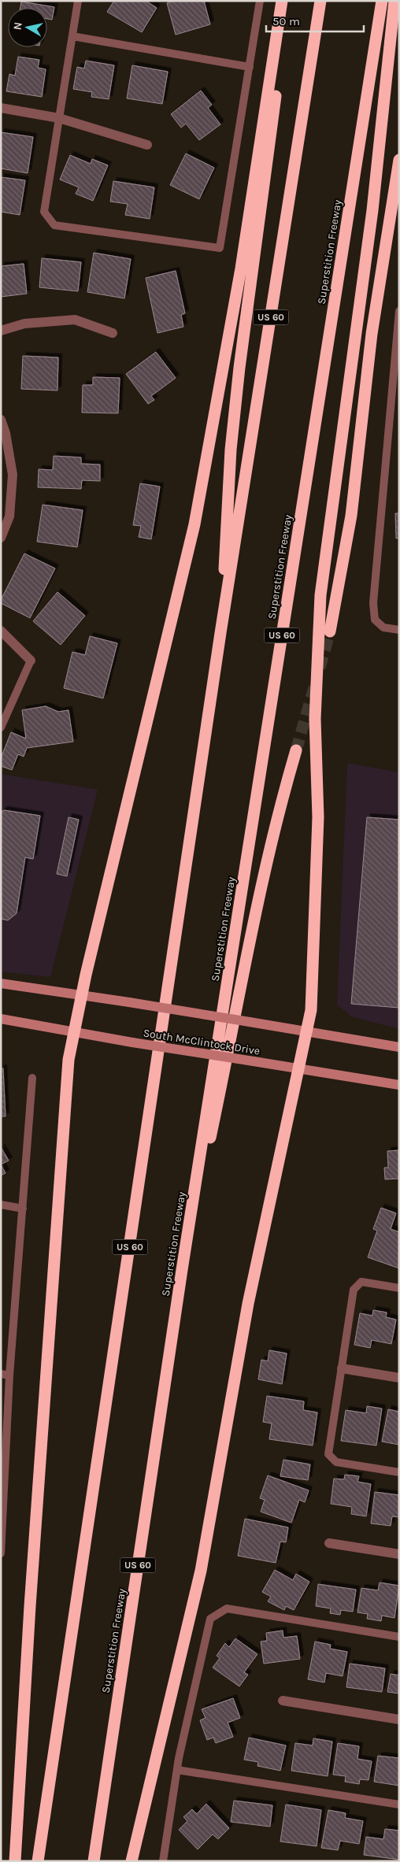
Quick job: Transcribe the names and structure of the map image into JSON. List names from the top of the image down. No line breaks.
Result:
{"streets":{"highway":["Superstition Freeway","US 60"],"main road":["South McClintock Drive"]},"scale_bar":"50 m","north":"left"}
